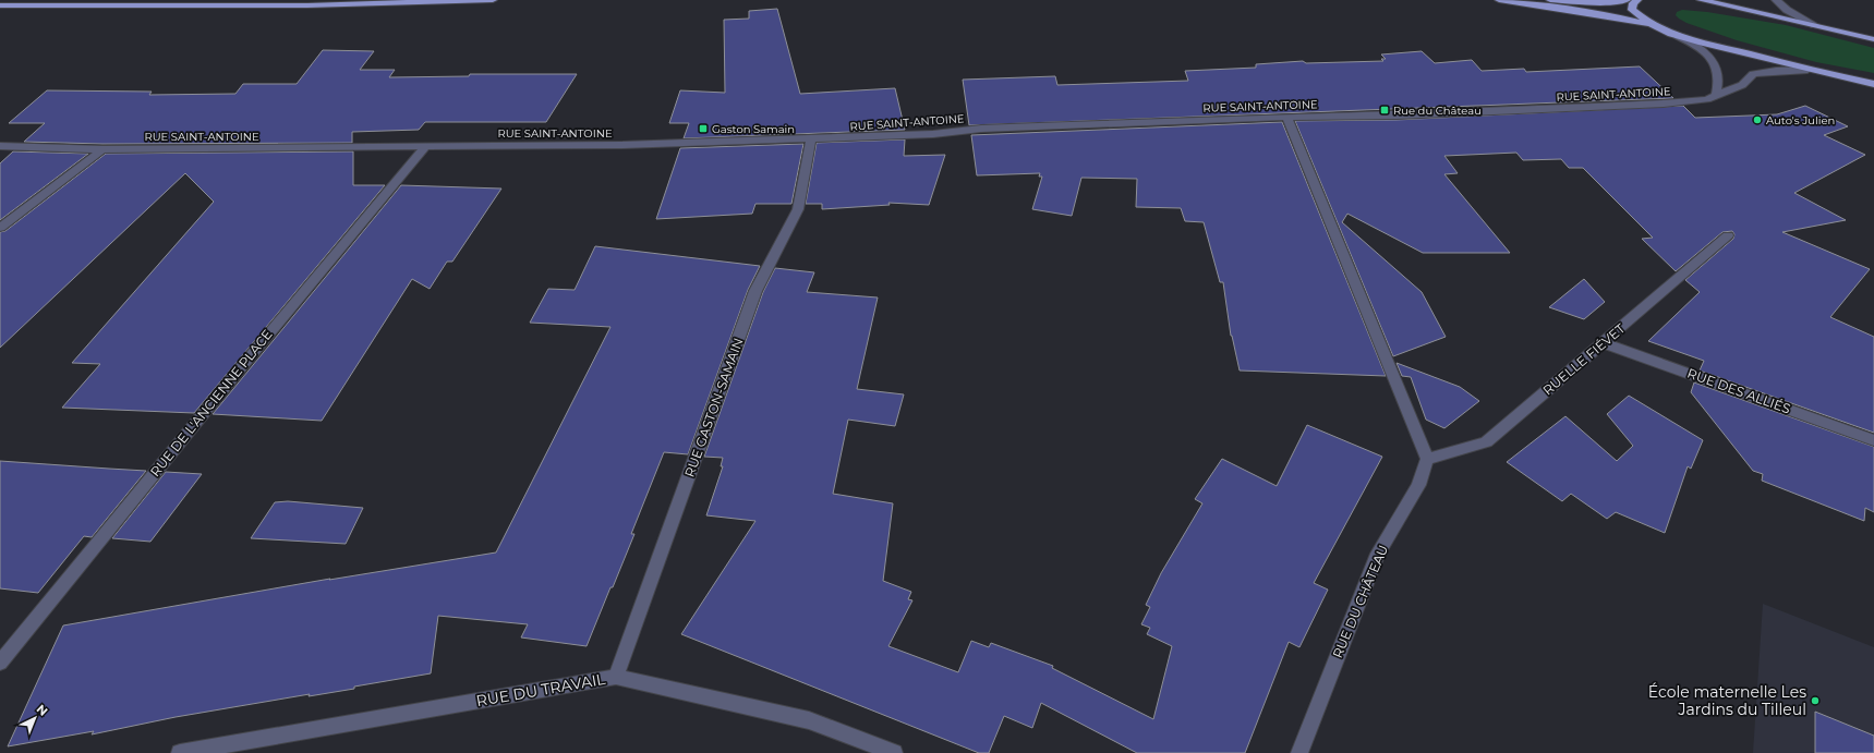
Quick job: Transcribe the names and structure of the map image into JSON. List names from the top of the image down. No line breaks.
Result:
{"streets":{"street":["RUE SAINT-ANTOINE","RUELLE FIÉVET","RUE DES ALLIÉS","RUE DE L'ANCIENNE PLACE","RUE GASTON-SAMAIN","RUE DU CHÂTEAU","RUE DU TRAVAIL"]},"crossings":[["RUE SAINT-ANTOINE","RUE DE L'ANCIENNE PLACE"],["RUE SAINT-ANTOINE","RUE GASTON-SAMAIN"],["RUELLE FIÉVET","RUE DES ALLIÉS"],["RUELLE FIÉVET","RUE DU CHÂTEAU"],["RUE GASTON-SAMAIN","RUE DU TRAVAIL"]],"places":{"transit":["Rue du Château","Gaston Samain"],"other":["Auto's Julien","École maternelle Les Jardins du Tilleul"]},"north":"top right"}
